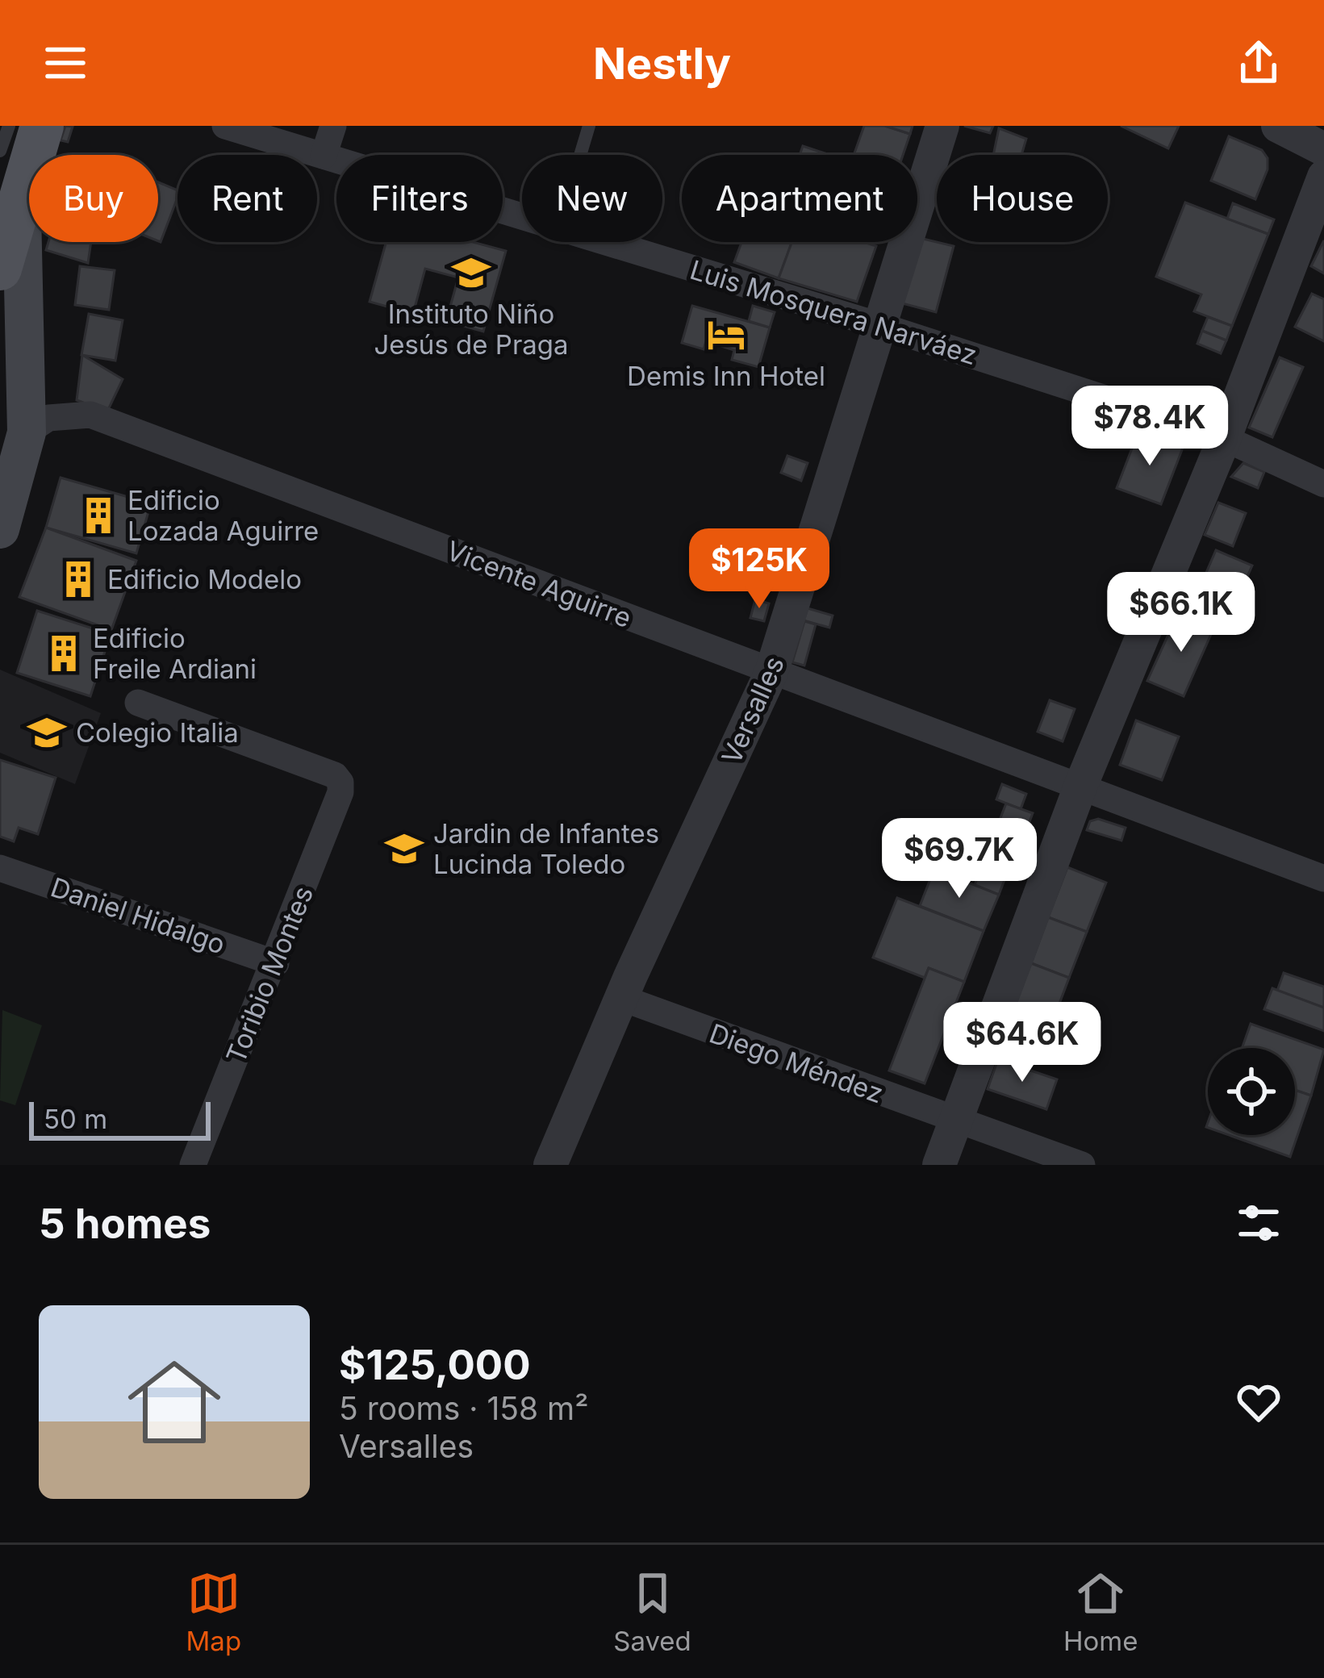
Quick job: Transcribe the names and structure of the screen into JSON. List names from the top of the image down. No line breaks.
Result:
{"streets":{"street":["Luis Mosquera Narváez","Vicente Aguirre","Versalles","Daniel Hidalgo","Toribio Montes","Diego Méndez"]},"crossings":[["Luis Mosquera Narváez","Versalles"],["Vicente Aguirre","Versalles"],["Versalles","Diego Méndez"],["Daniel Hidalgo","Toribio Montes"]],"places":{"school or university":["Instituto Niño Jesús de Praga","Colegio Italia","Jardin de Infantes Lucinda Toledo"],"hotel":["Demis Inn Hotel"],"building":["Edificio Lozada Aguirre","Edificio Modelo","Edificio Freile Ardiani"]},"scale_bar":"50 m","page":{"header":"Nestly","chip":["Buy","Rent","Filters","New","Apartment","House"],"price":["$78.4K","$125K","$66.1K","$69.7K","$64.6K"],"scale":"50 m","heading":"5 homes","list":[{"name":"$125,000","note":"5 rooms · 158 m² · Versalles"}],"tabs":["Map","Saved","Home"]}}
